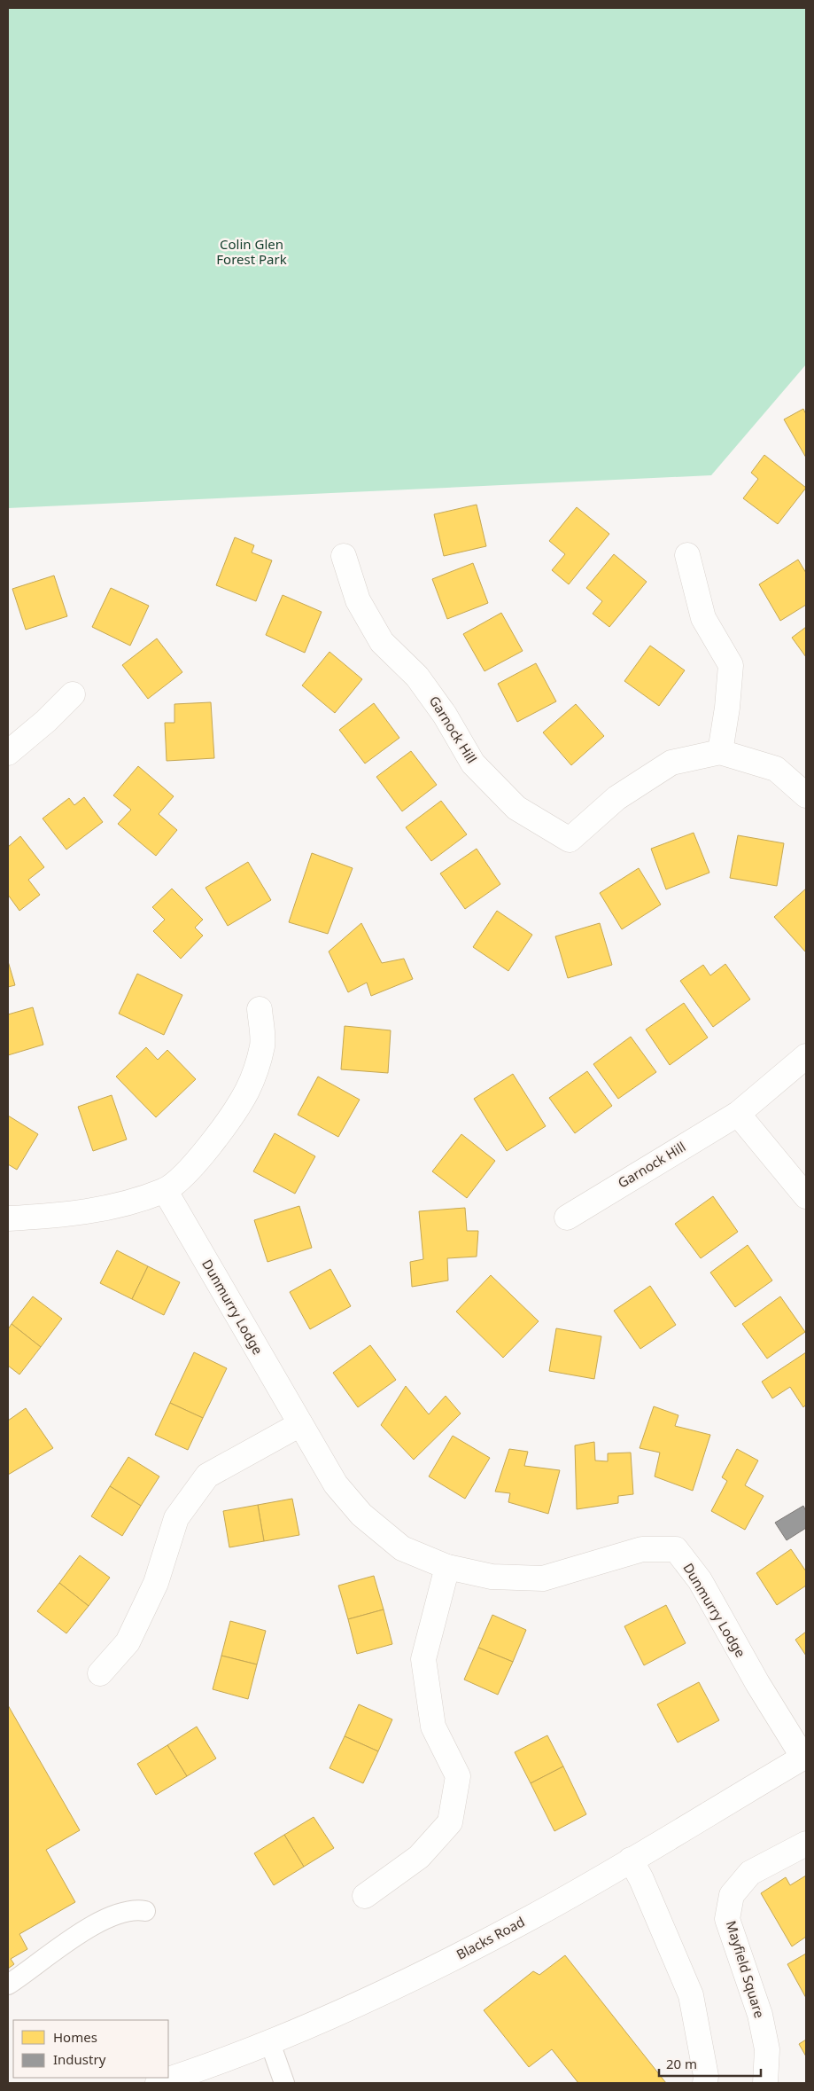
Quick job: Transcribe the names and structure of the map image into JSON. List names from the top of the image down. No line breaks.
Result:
{"streets":{"street":["Garnock Hill","Dunmurry Lodge","Blacks Road","Mayfield Square"]},"crossings":[["Dunmurry Lodge","Blacks Road"]],"parks":["Colin Glen Forest Park"],"legend":["Homes","Industry"],"scale_bar":"20 m"}
